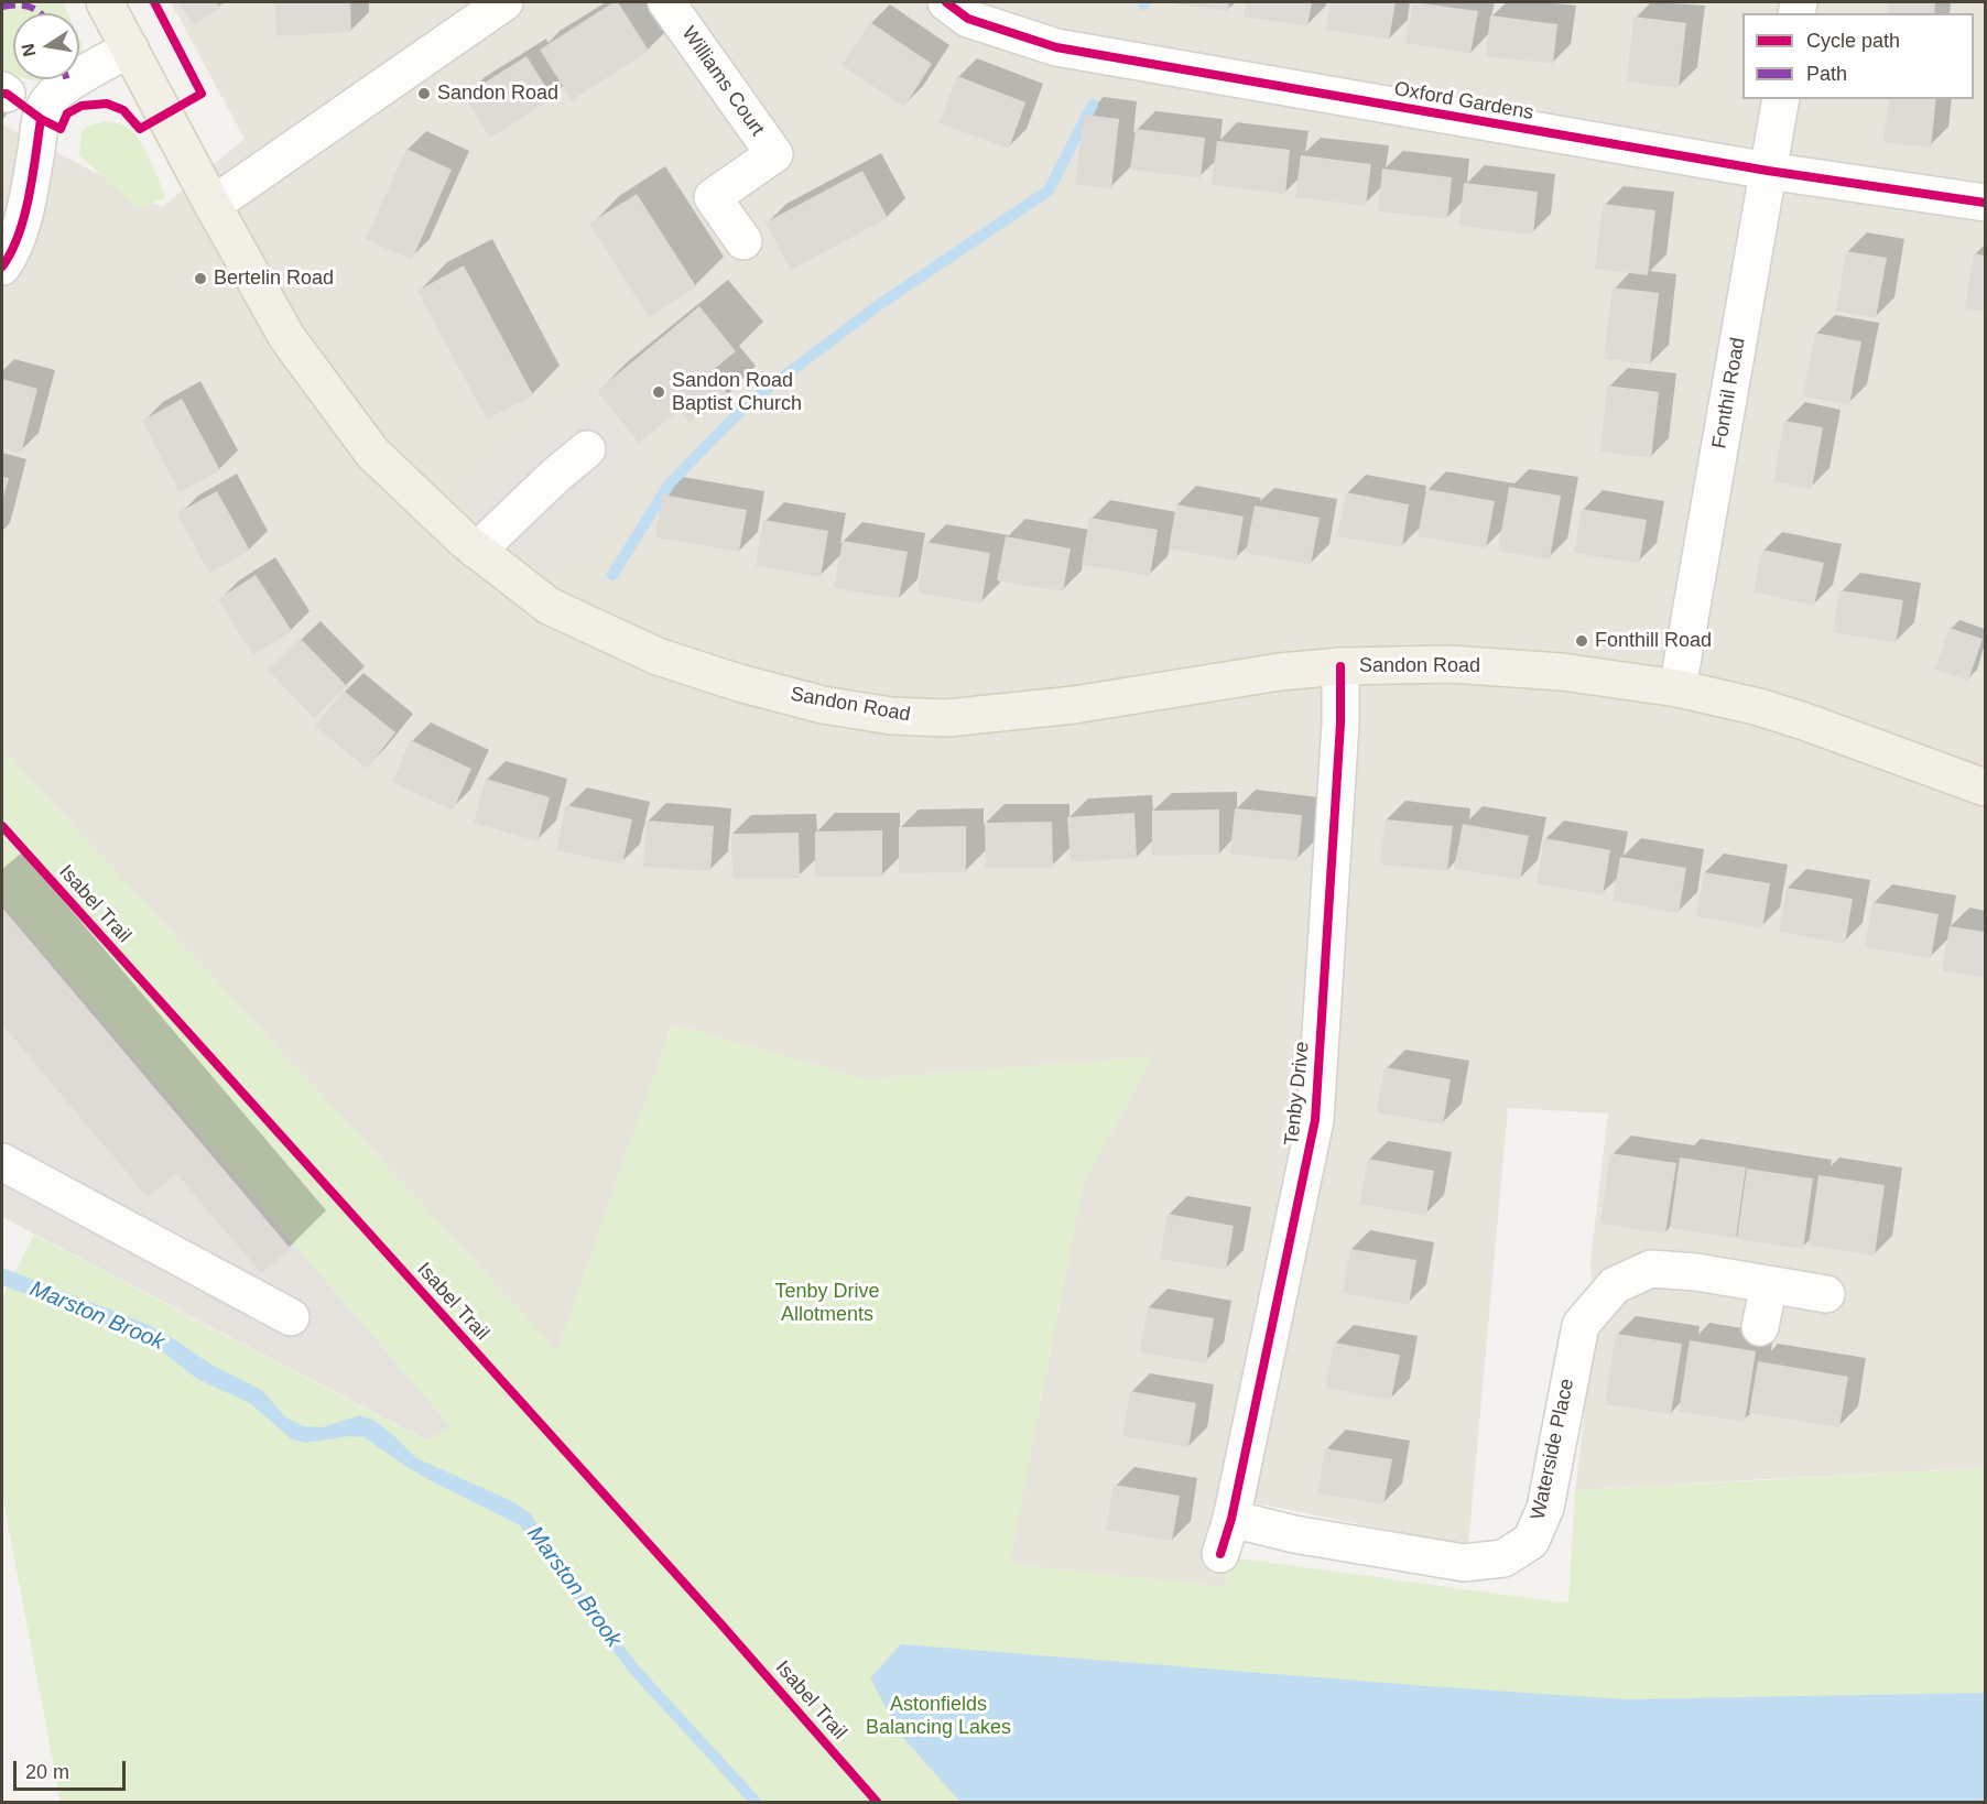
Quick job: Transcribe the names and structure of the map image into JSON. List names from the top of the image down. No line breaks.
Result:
{"streets":{"main road":["Sandon Road"],"street":["Williams Court","Oxford Gardens","Fonthil Road","Tenby Drive","Waterside Place"],"cycle path":["Isabel Trail"]},"crossings":[["Oxford Gardens","Fonthil Road"],["Fonthil Road","Sandon Road"],["Sandon Road","Tenby Drive"],["Tenby Drive","Waterside Place"]],"water":["Marston Brook"],"parks":["Tenby Drive Allotments","Astonfields Balancing Lakes"],"places":["Sandon Road","Bertelin Road","Sandon Road Baptist Church","Fonthill Road"],"legend":["Cycle path","Path"],"scale_bar":"20 m","north":"left"}
